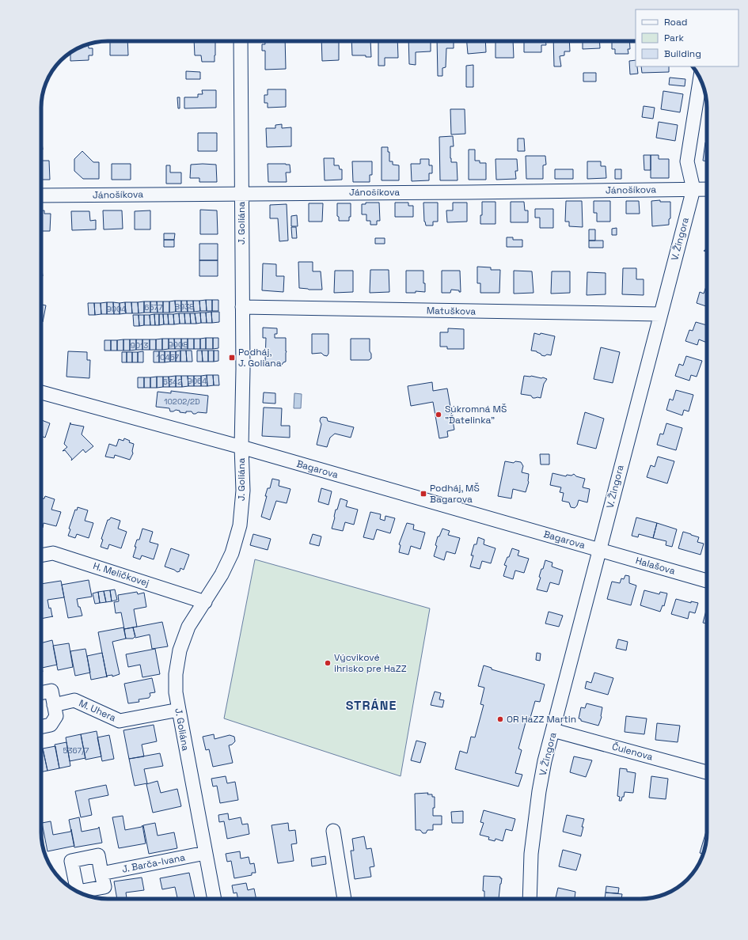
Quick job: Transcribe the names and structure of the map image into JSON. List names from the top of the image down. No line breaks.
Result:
{"streets":{"street":["Jánošíkova","J. Goliána","V. Žingora","Matuškova","Bagarova","Halašova","H. Meličkovej","M. Uhera","Čulenova","J. Barča-Ivana"]},"crossings":[["Jánošíkova","J. Goliána"],["Jánošíkova","V. Žingora"],["J. Goliána","Matuškova"],["J. Goliána","Bagarova"],["J. Goliána","H. Meličkovej"],["J. Goliána","M. Uhera"],["J. Goliána","J. Barča-Ivana"],["V. Žingora","Matuškova"],["V. Žingora","Bagarova"],["V. Žingora","Halašova"],["V. Žingora","Čulenova"],["Bagarova","Halašova"]],"districts":["STRÁNE"],"places":{"transit":["Podháj, J. Goliana","Podháj, MŠ Bagarova"],"other":["Súkromná MŠ \"Ďatelinka\"","Výcvikové ihrisko pre HaZZ","OR HaZZ Martin"]},"house_numbers":["8938","6577","9004","9008","9013","10457","9064","6342","10202/2D","5367/7"],"legend":["Road","Park","Building"]}
